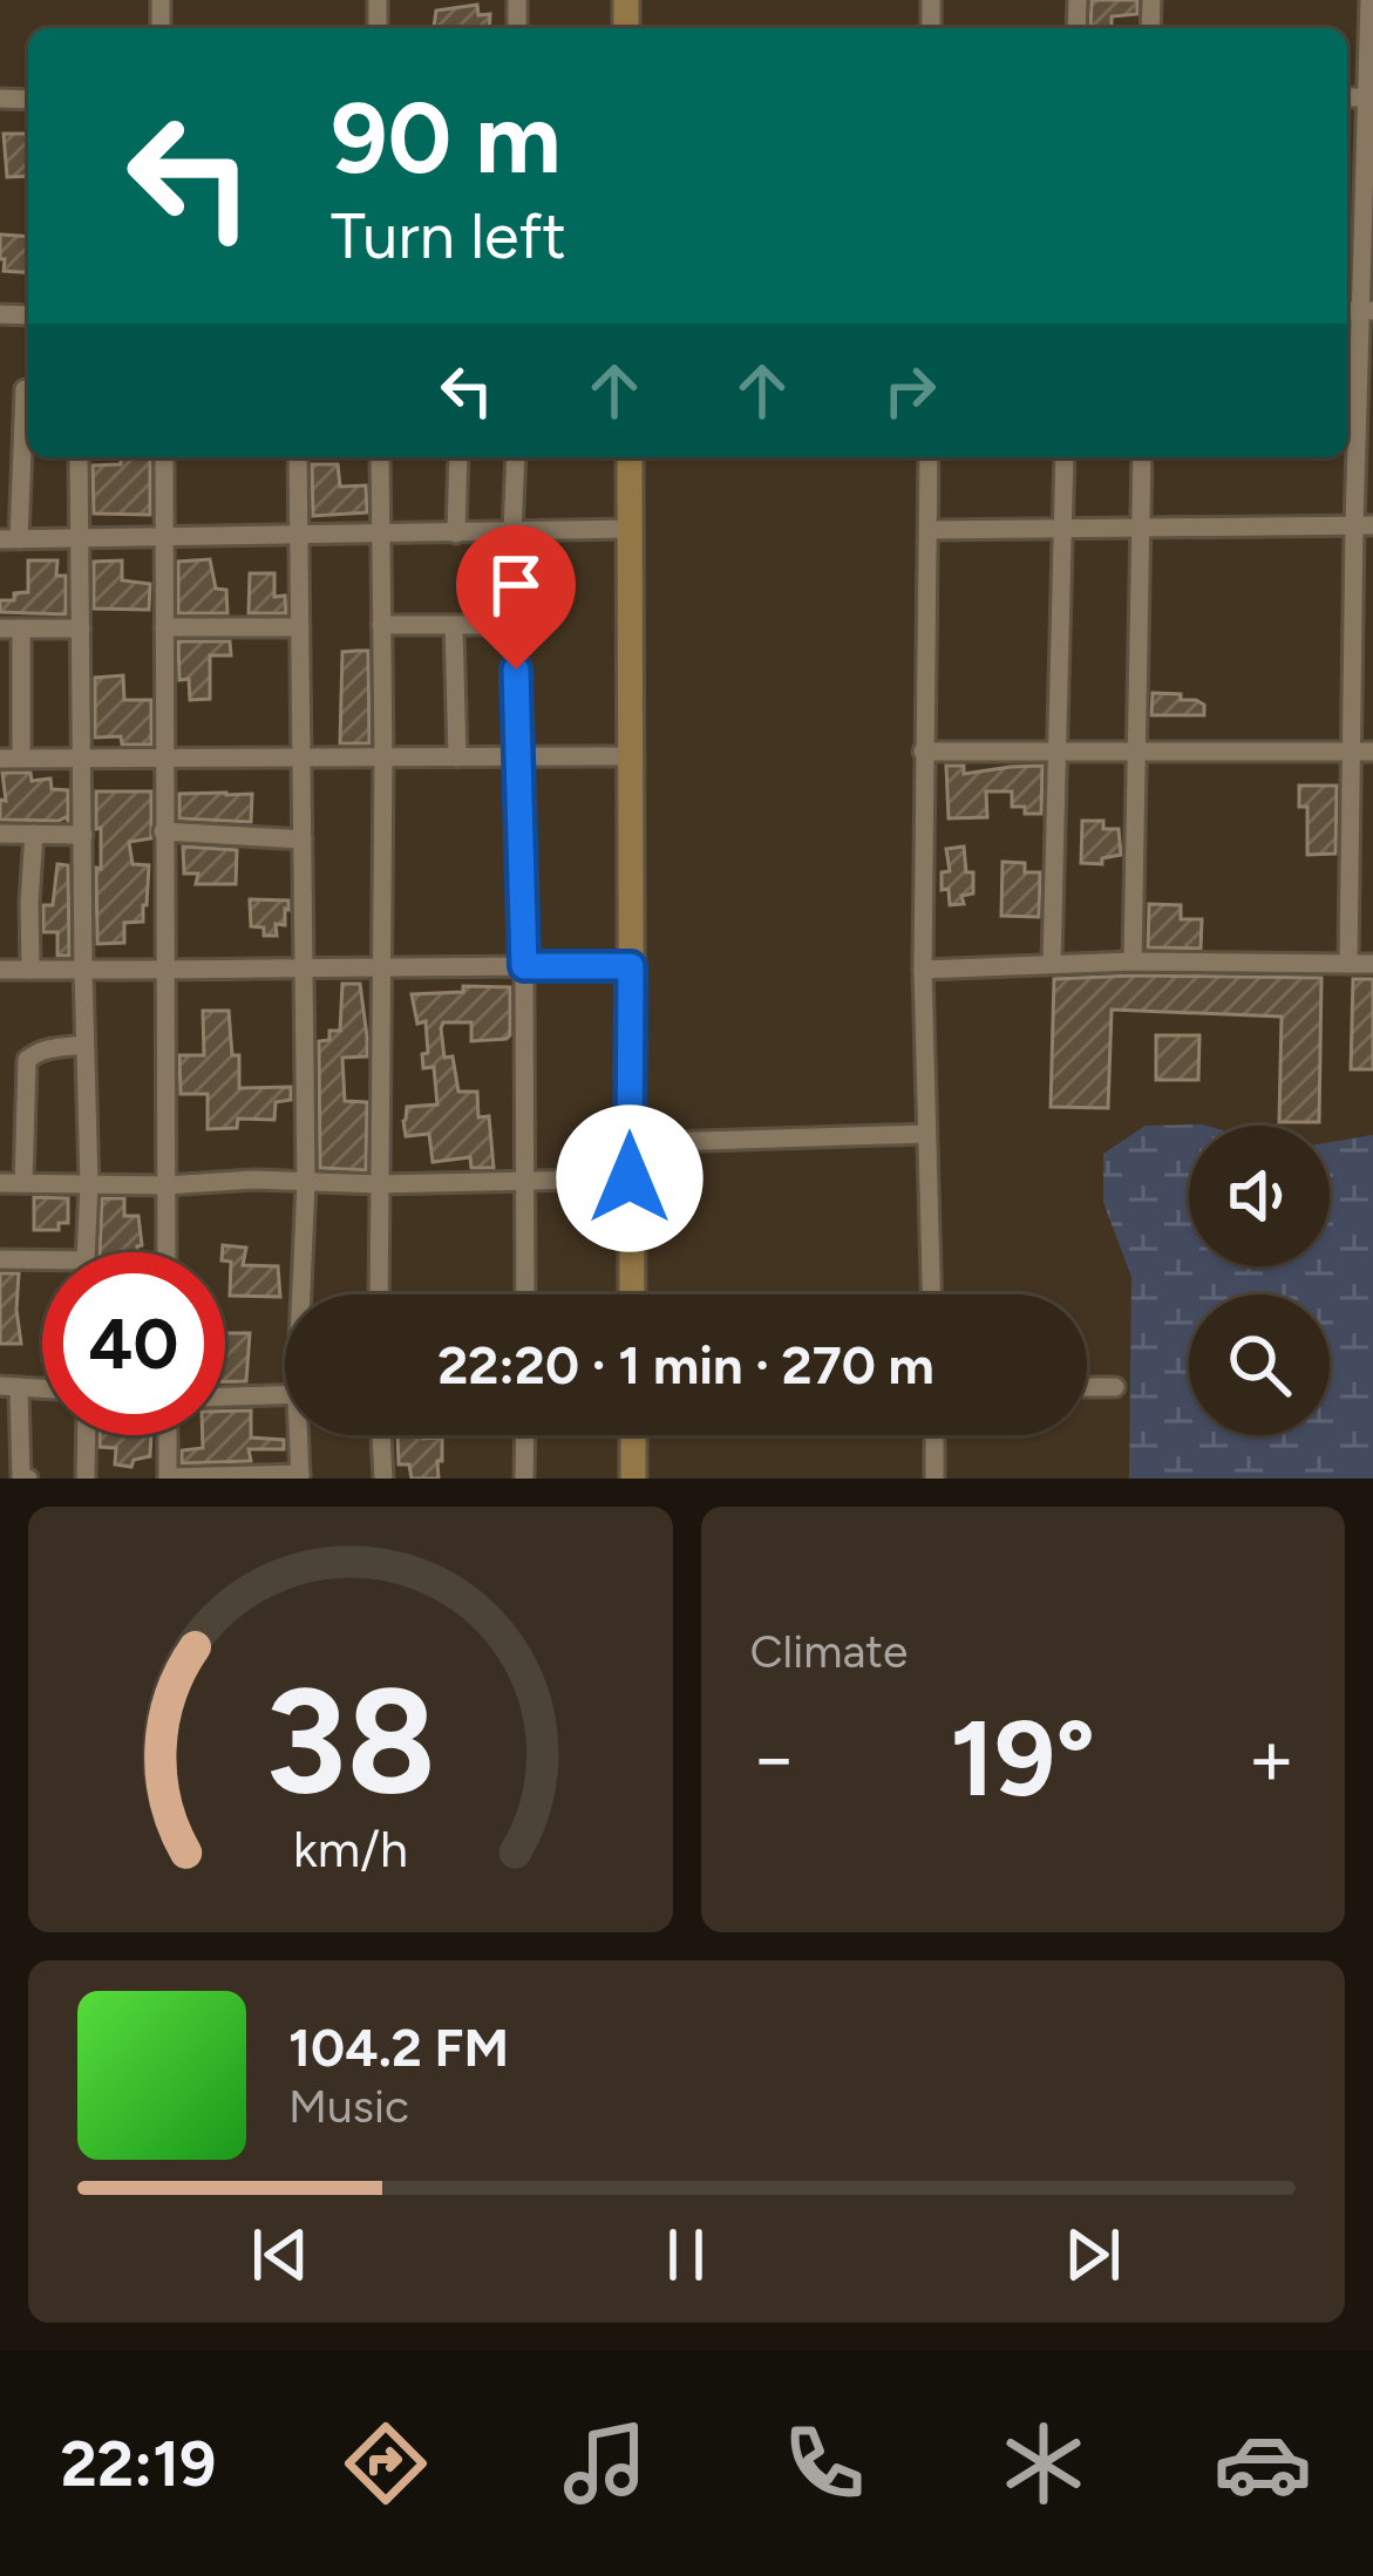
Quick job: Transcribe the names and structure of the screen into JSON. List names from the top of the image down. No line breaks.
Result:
{"page":{"turn":["90 m","Turn left"],"limit":"40","trip":"22:20 · 1 min · 270 m","tile":"Climate","heat":["−","19°","+"],"song":["104.2 FM","Music"],"tabs":"22:19","gauge":["38","km/h"]}}
